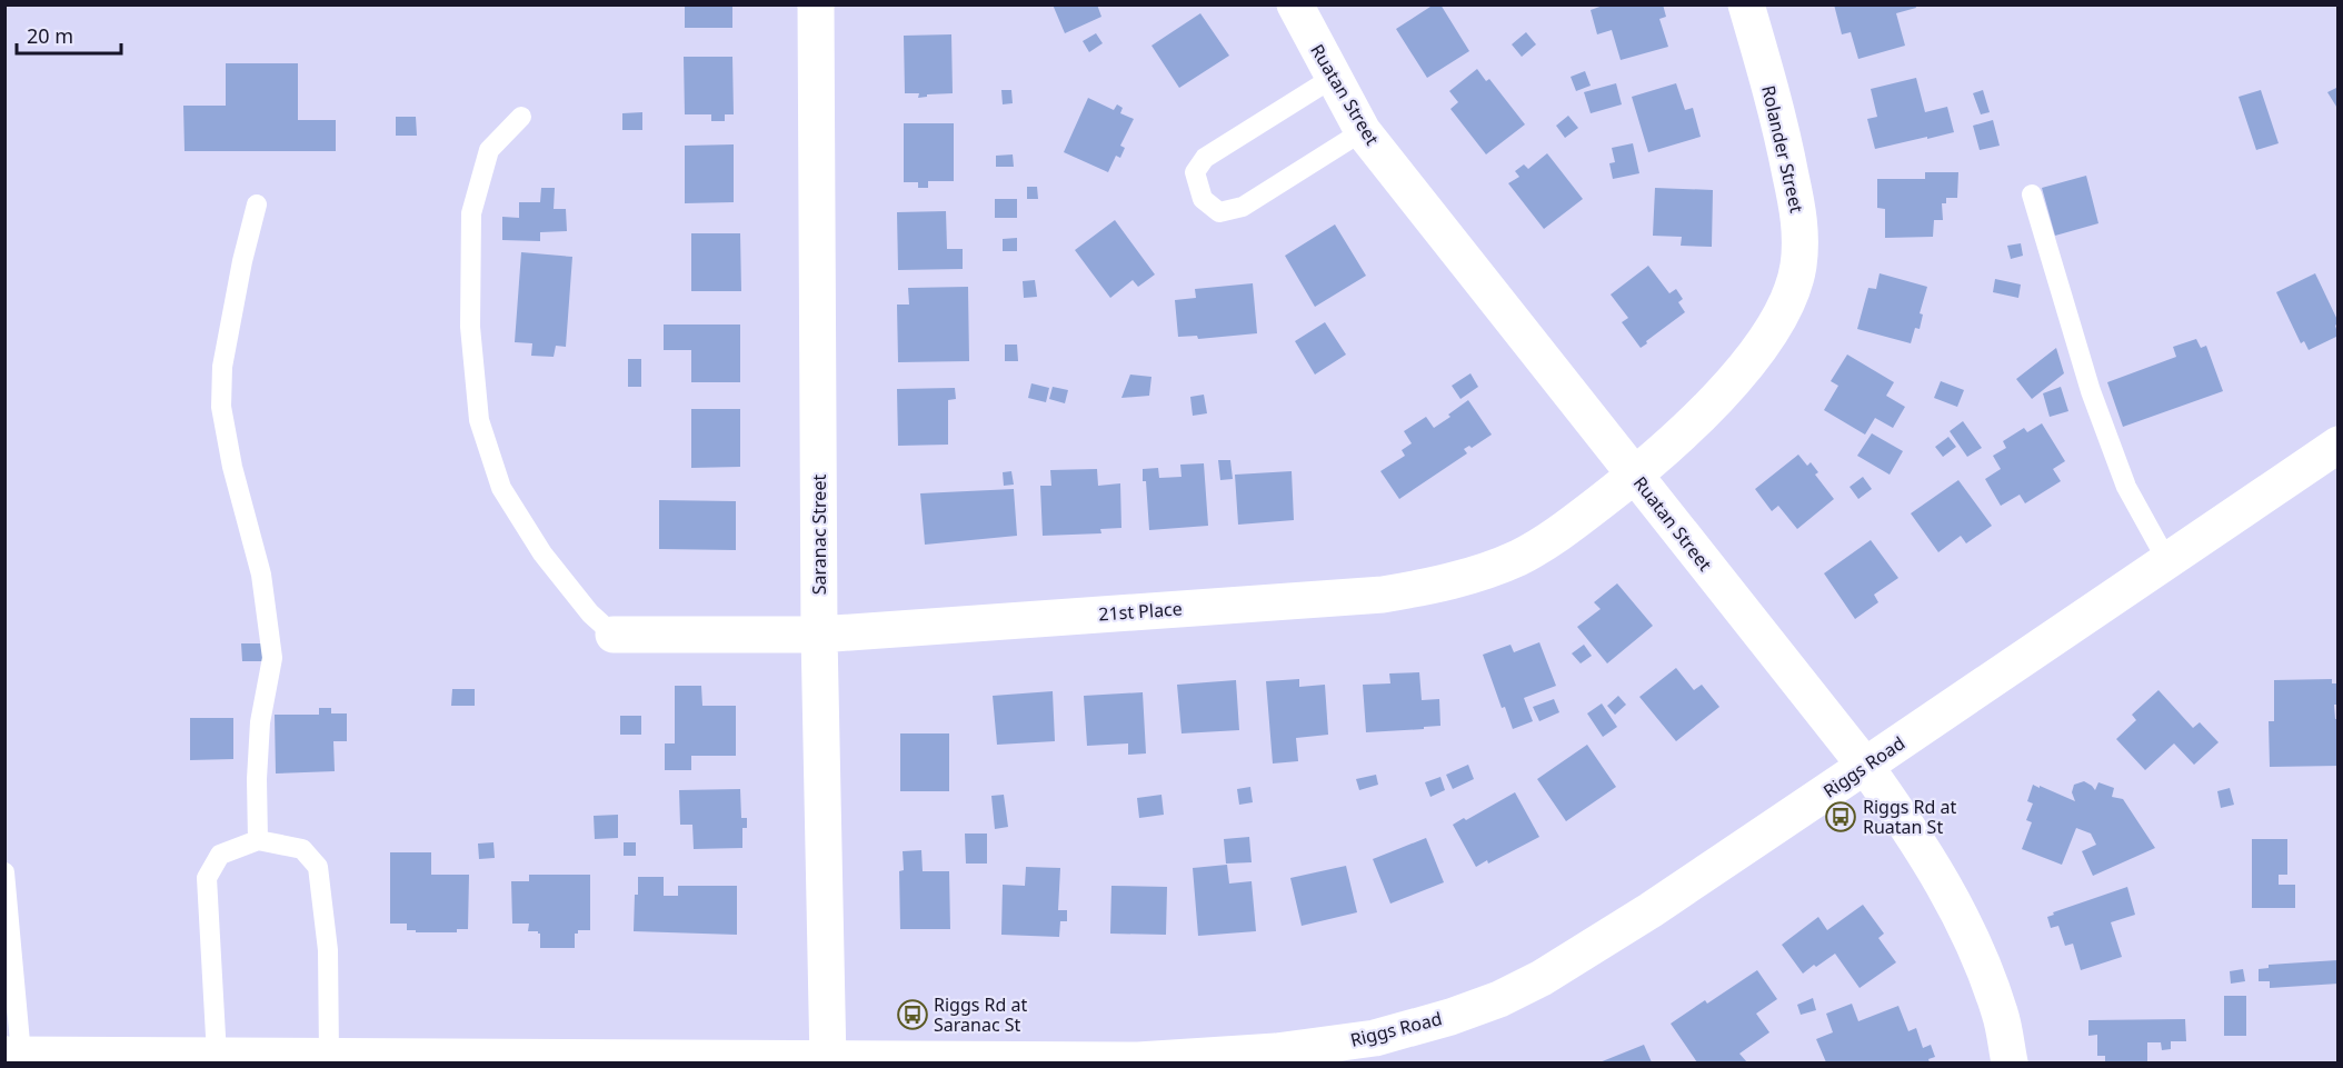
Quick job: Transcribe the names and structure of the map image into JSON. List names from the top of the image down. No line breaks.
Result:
{"streets":{"street":["Ruatan Street","Rolander Street","Saranac Street","21st Place","Riggs Road"]},"crossings":[["Ruatan Street","Rolander Street"],["Ruatan Street","21st Place"],["Ruatan Street","Riggs Road"],["Rolander Street","21st Place"],["Saranac Street","21st Place"],["Saranac Street","Riggs Road"]],"places":{"bus stop":["Riggs Rd at Ruatan St","Riggs Rd at Saranac St"]},"scale_bar":"20 m"}
